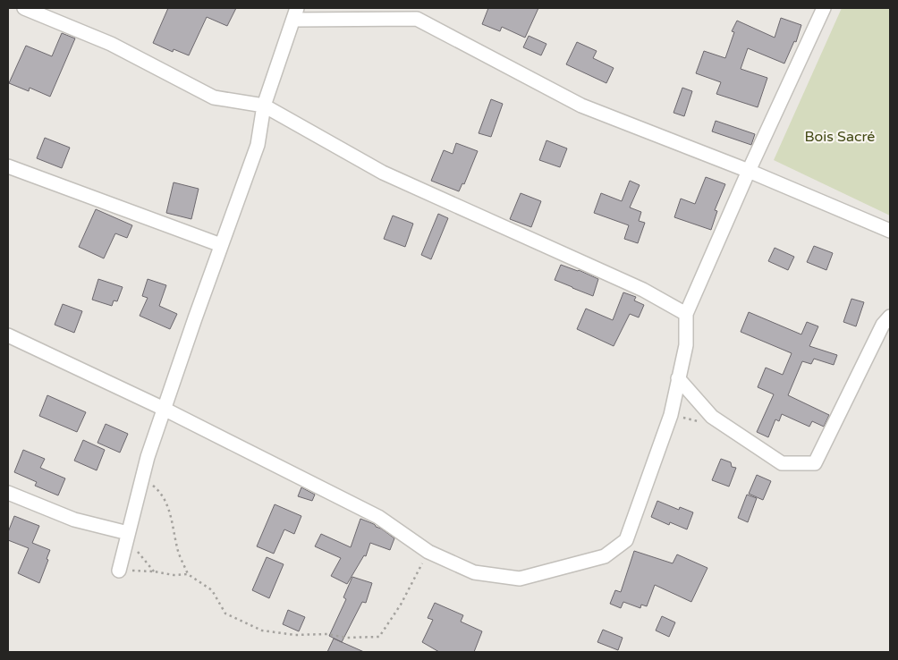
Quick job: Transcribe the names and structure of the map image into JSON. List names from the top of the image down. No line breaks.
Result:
{"parks":["Bois Sacré"]}
